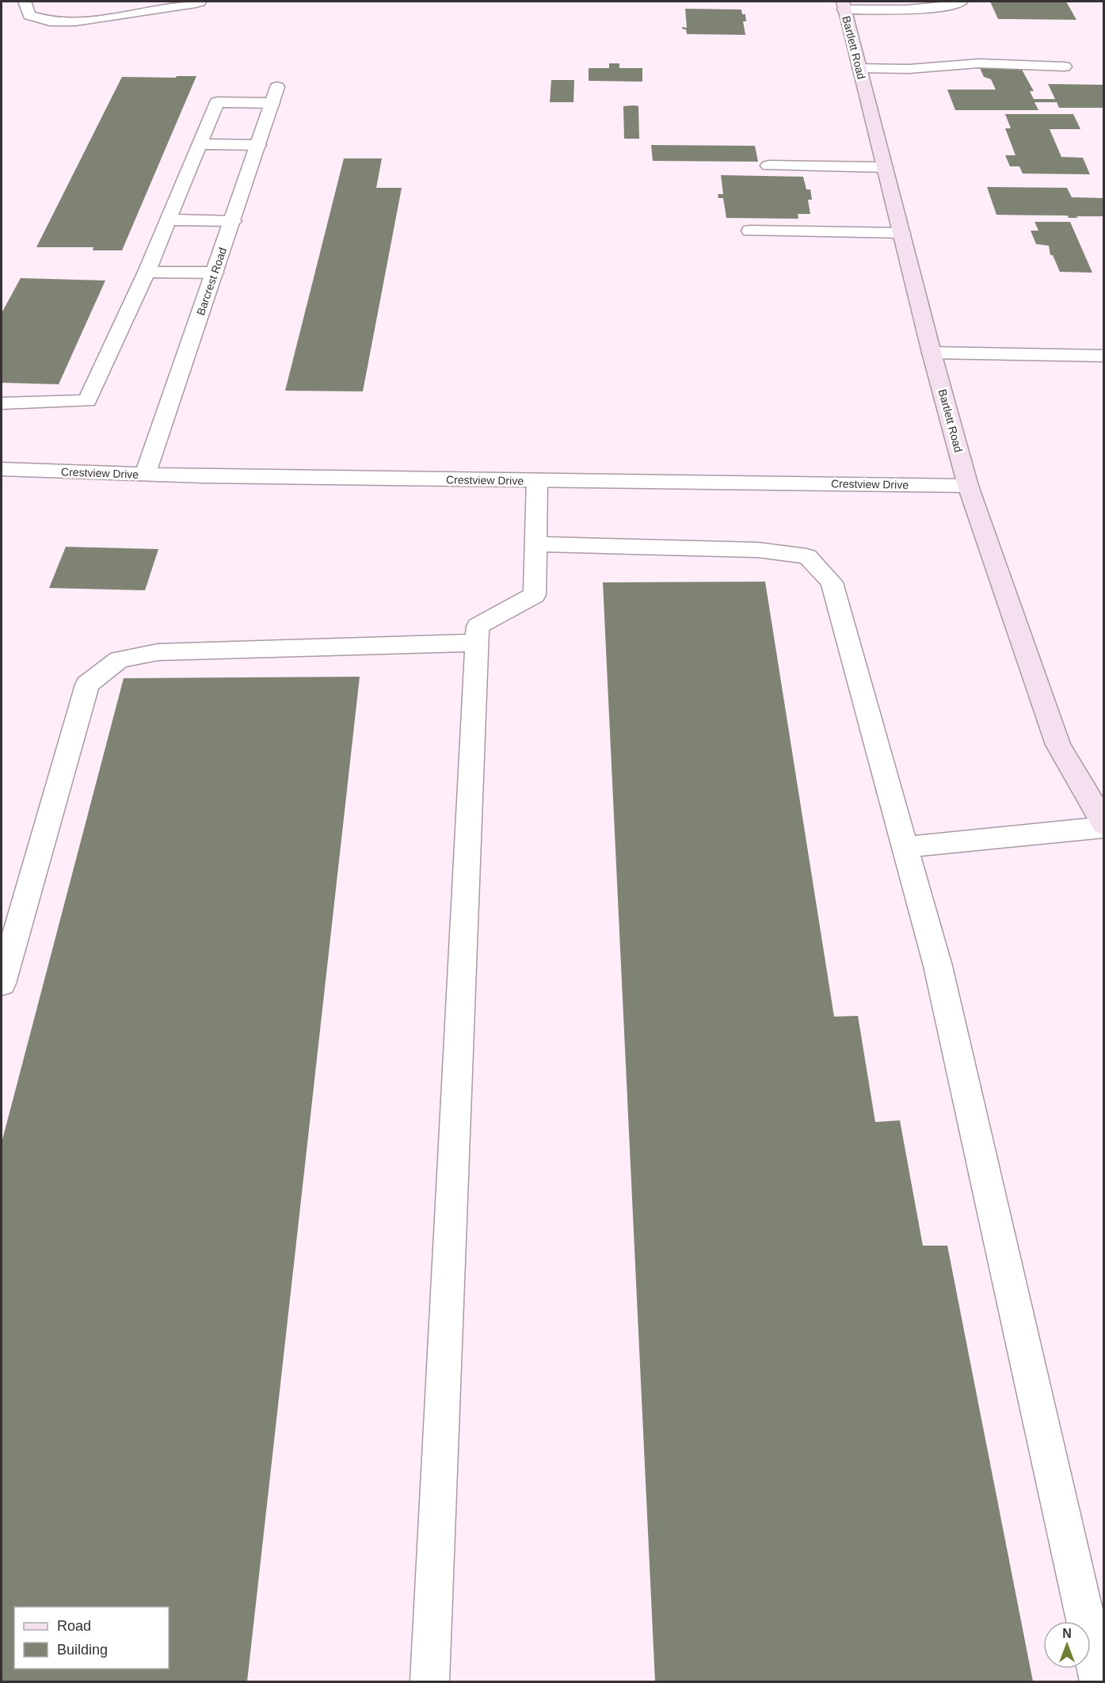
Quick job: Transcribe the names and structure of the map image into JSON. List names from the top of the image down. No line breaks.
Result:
{"streets":{"main road":["Bartlett Road"],"street":["Barcrest Road","Crestview Drive"]},"crossings":[["Bartlett Road","Crestview Drive"],["Barcrest Road","Crestview Drive"]],"legend":["Road","Building"],"north":"top"}
